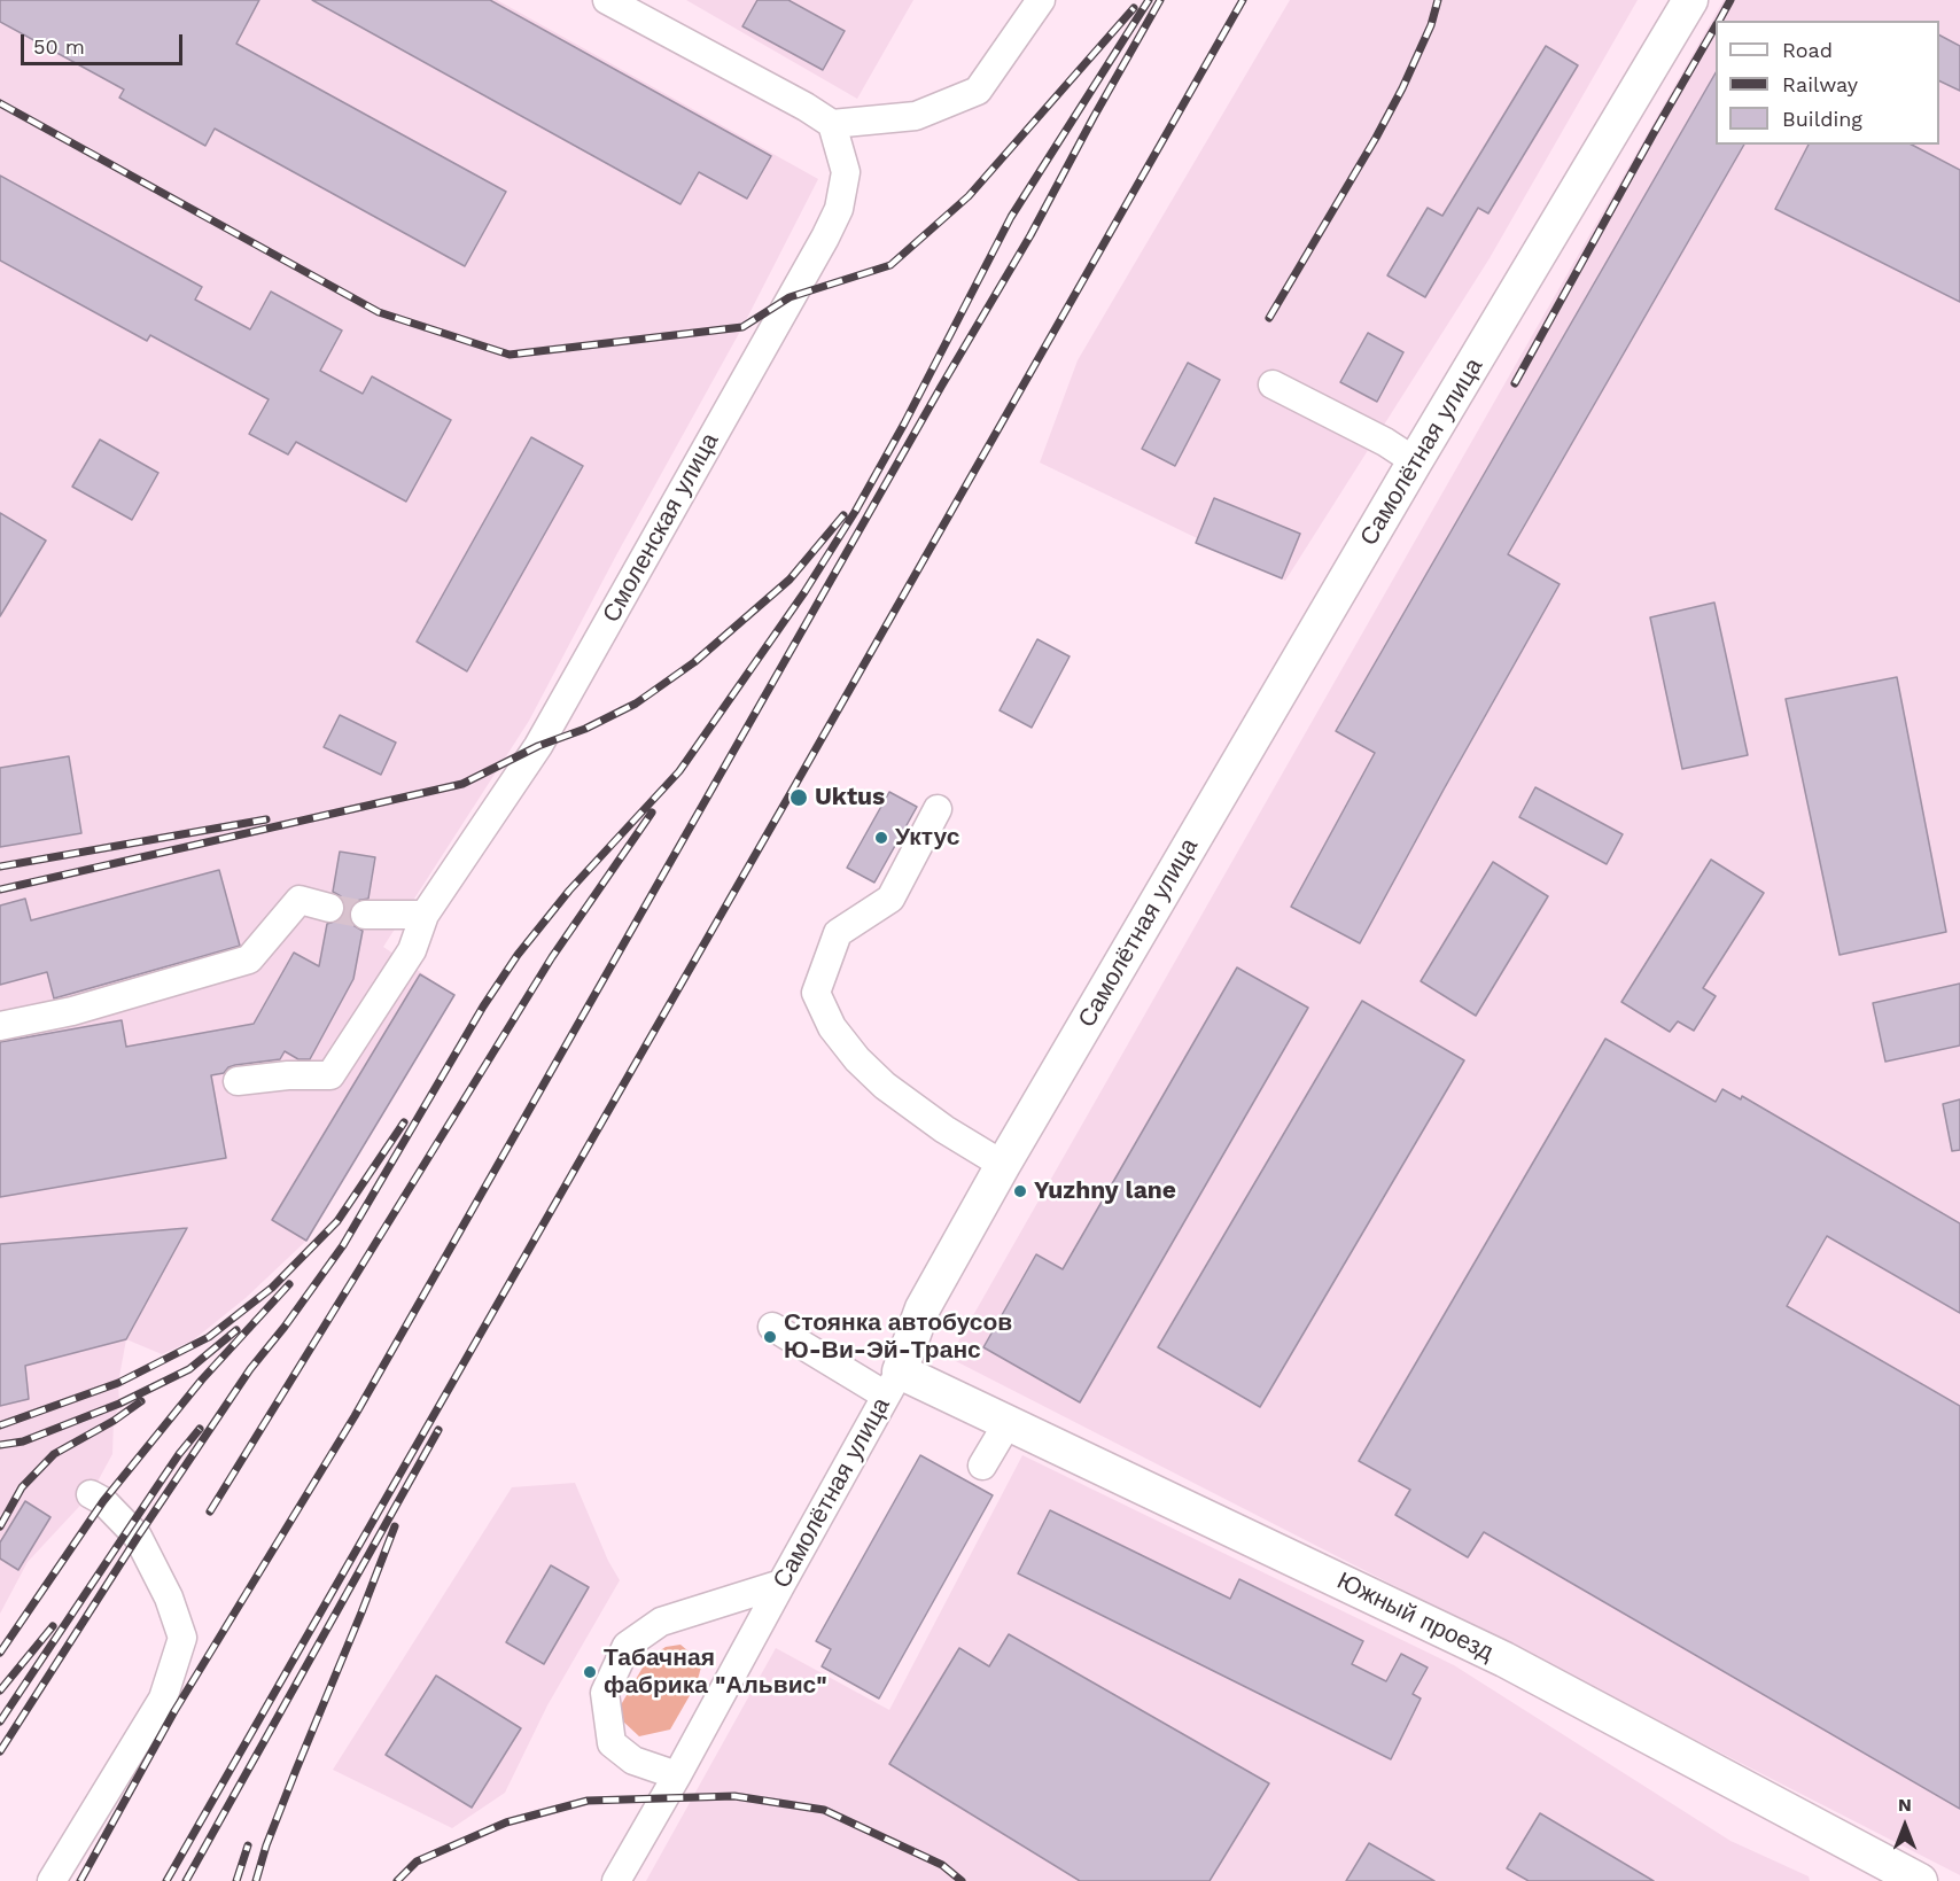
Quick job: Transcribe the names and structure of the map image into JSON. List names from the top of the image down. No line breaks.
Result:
{"streets":{"main road":["Самолётная улица","Южный проезд"],"street":["Смоленская улица"]},"crossings":[["Самолётная улица","Южный проезд"]],"places":["Uktus","Уктус","Yuzhny lane","Стоянка автобусов Ю-Ви-Эй-Транс","Табачная фабрика \"Альвис\""],"legend":["Road","Railway","Building"],"scale_bar":"50 m","north":"top"}
